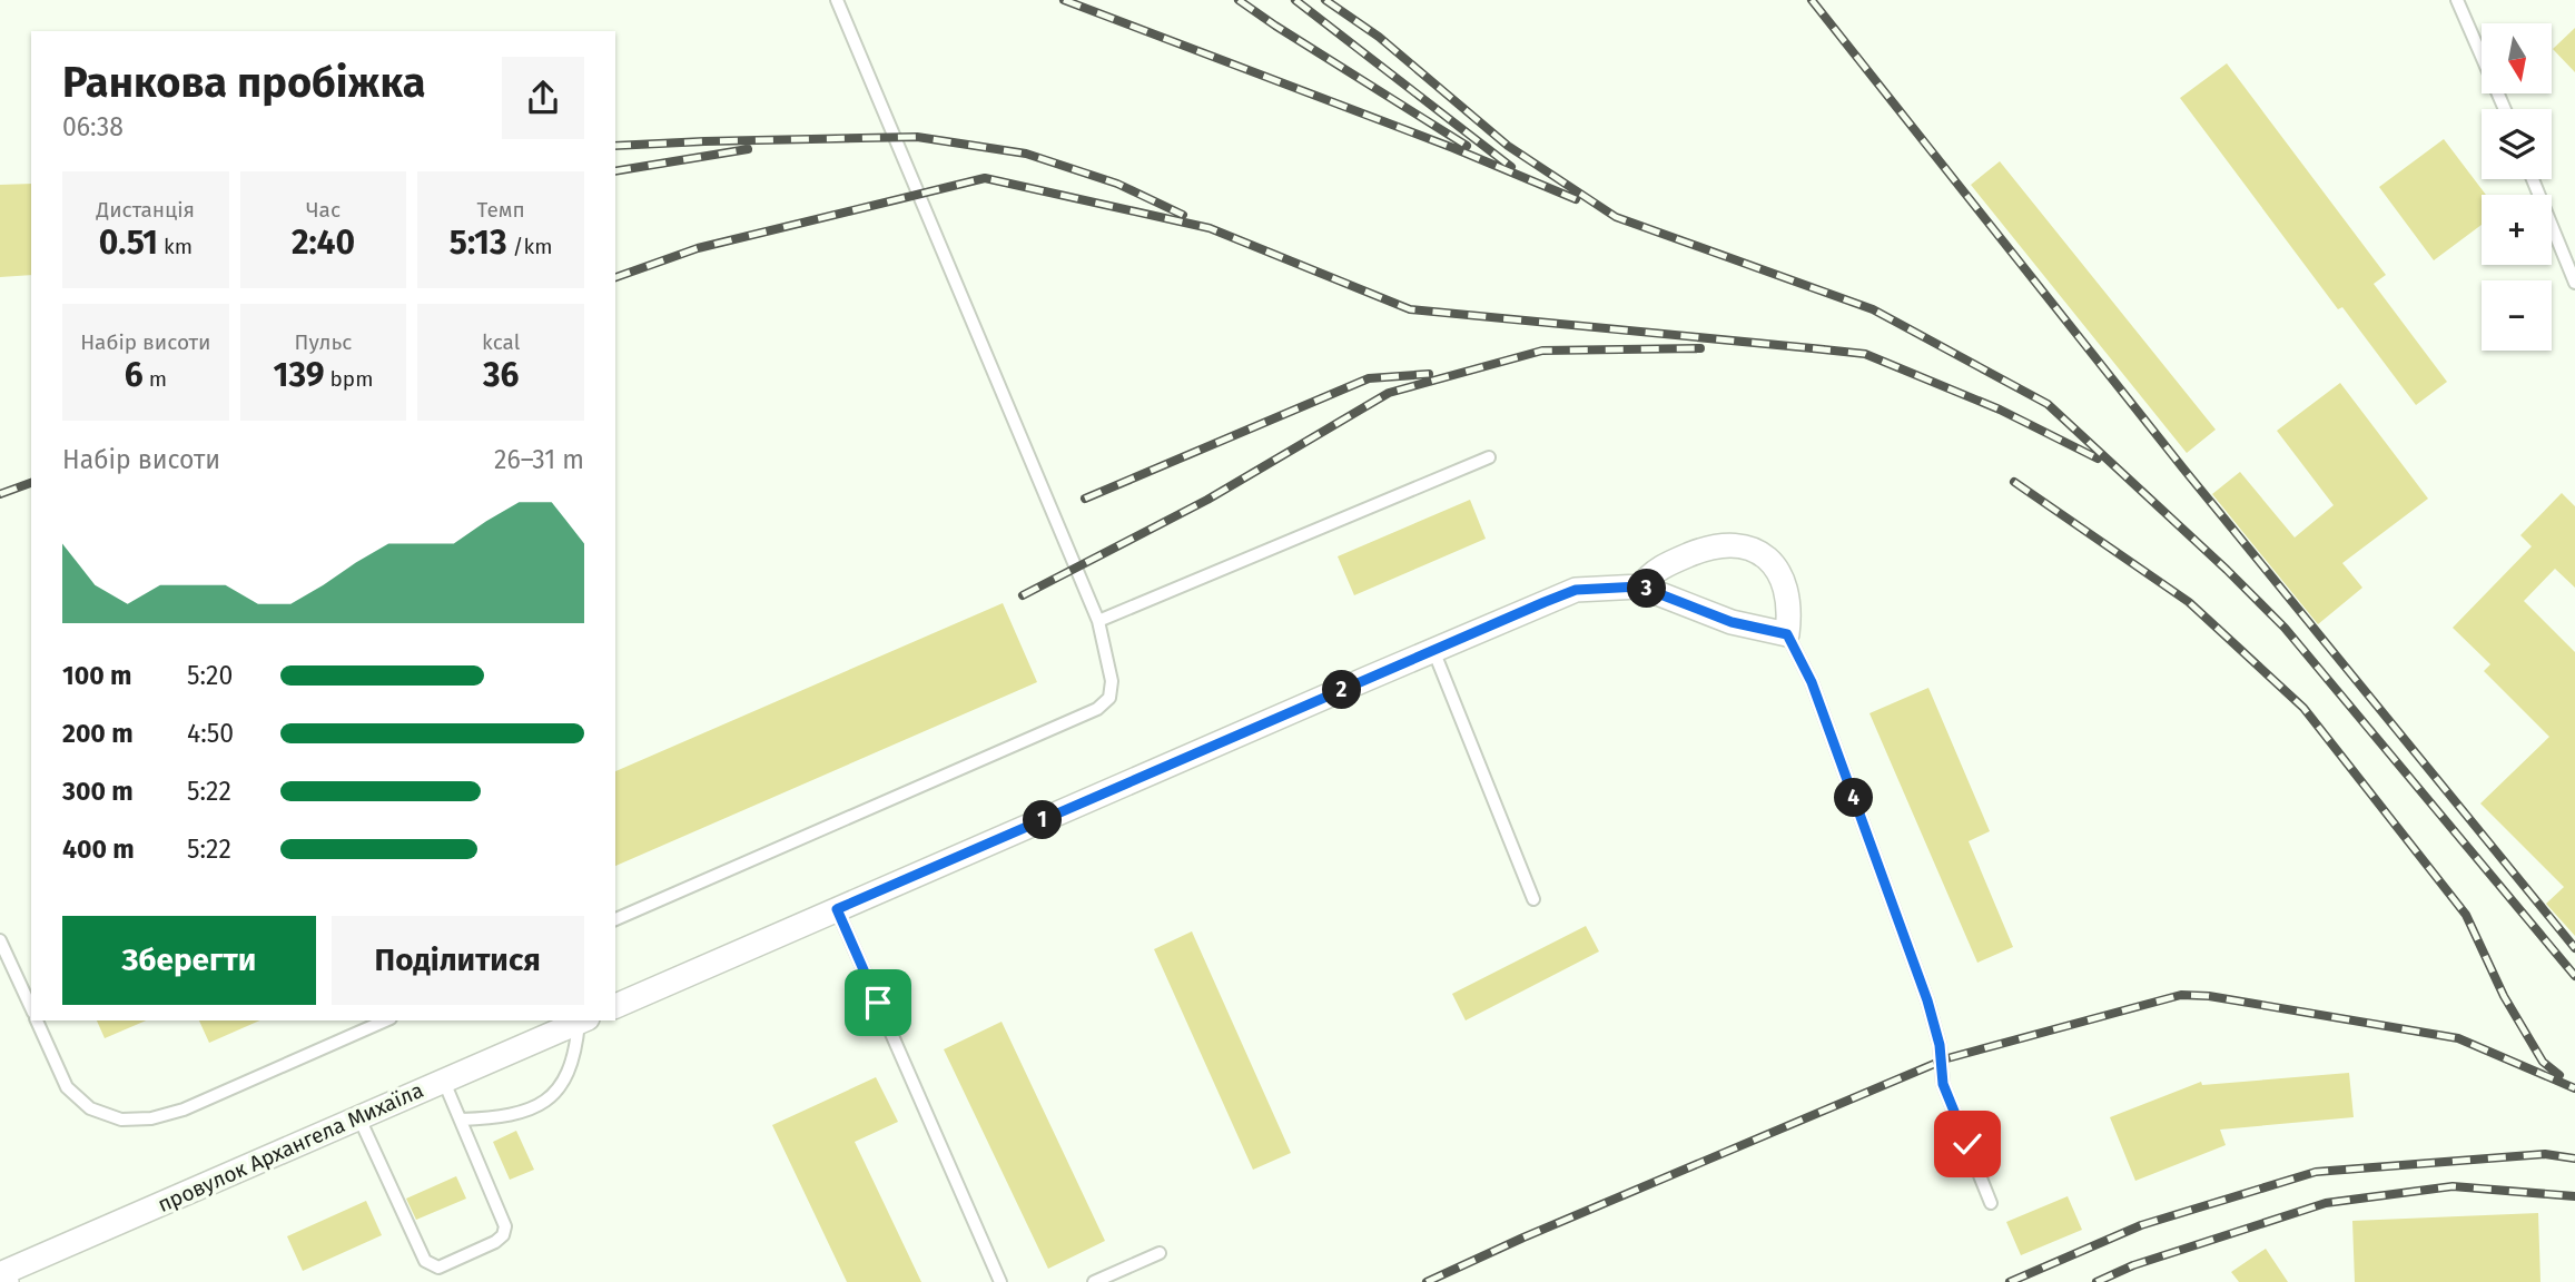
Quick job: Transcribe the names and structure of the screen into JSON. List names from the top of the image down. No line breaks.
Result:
{"streets":{"street":["провулок Архангела Михаїла"]},"north":"bottom","page":{"map_buttons":["+","−"],"heading":["Ранкова пробіжка","06:38"],"stats":[["Дистанція","0.51 km"],["Час","2:40"],["Темп","5:13 /km"],["Набір висоти","6 m"],["Пульс","139 bpm"],["kcal","36"]],"chart":["Набір висоти","26–31 m"],"pins":["3","2","4","1"],"list":[{"name":"100 m","note":"5:20"},{"name":"200 m","note":"4:50"},{"name":"300 m","note":"5:22"},{"name":"400 m","note":"5:22"}],"buttons":["Зберегти","Поділитися"]}}
